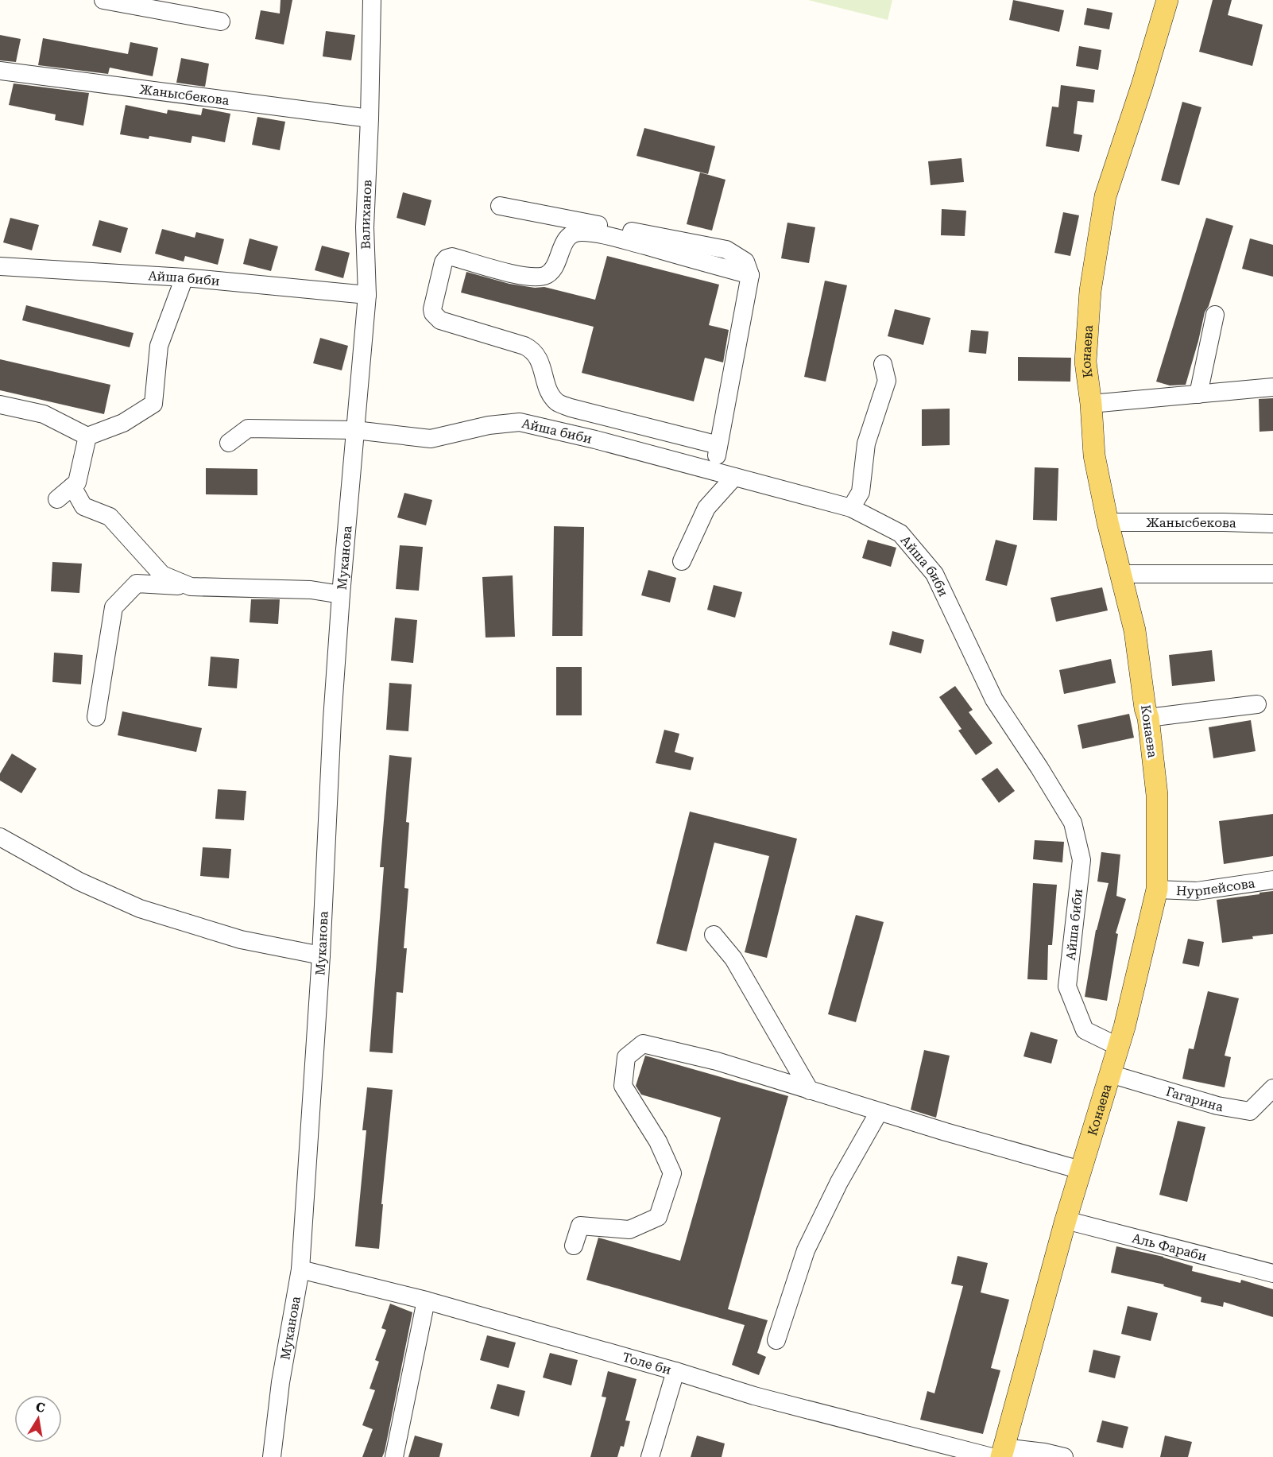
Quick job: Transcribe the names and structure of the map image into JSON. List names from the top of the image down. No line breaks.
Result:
{"streets":{"main road":["Конаева"],"street":["Жанысбекова","Валиханов","Айша биби","Муканова","Нурпейсова","Гагарина","Аль Фараби","Толе би"]},"crossings":[["Жанысбекова","Валиханов"],["Жанысбекова","Конаева"],["Валиханов","Айша биби"],["Валиханов","Муканова"],["Айша биби","Конаева"],["Айша биби","Муканова"],["Конаева","Нурпейсова"],["Конаева","Гагарина"],["Конаева","Аль Фараби"],["Конаева","Толе би"],["Муканова","Толе би"]],"north":"top"}
